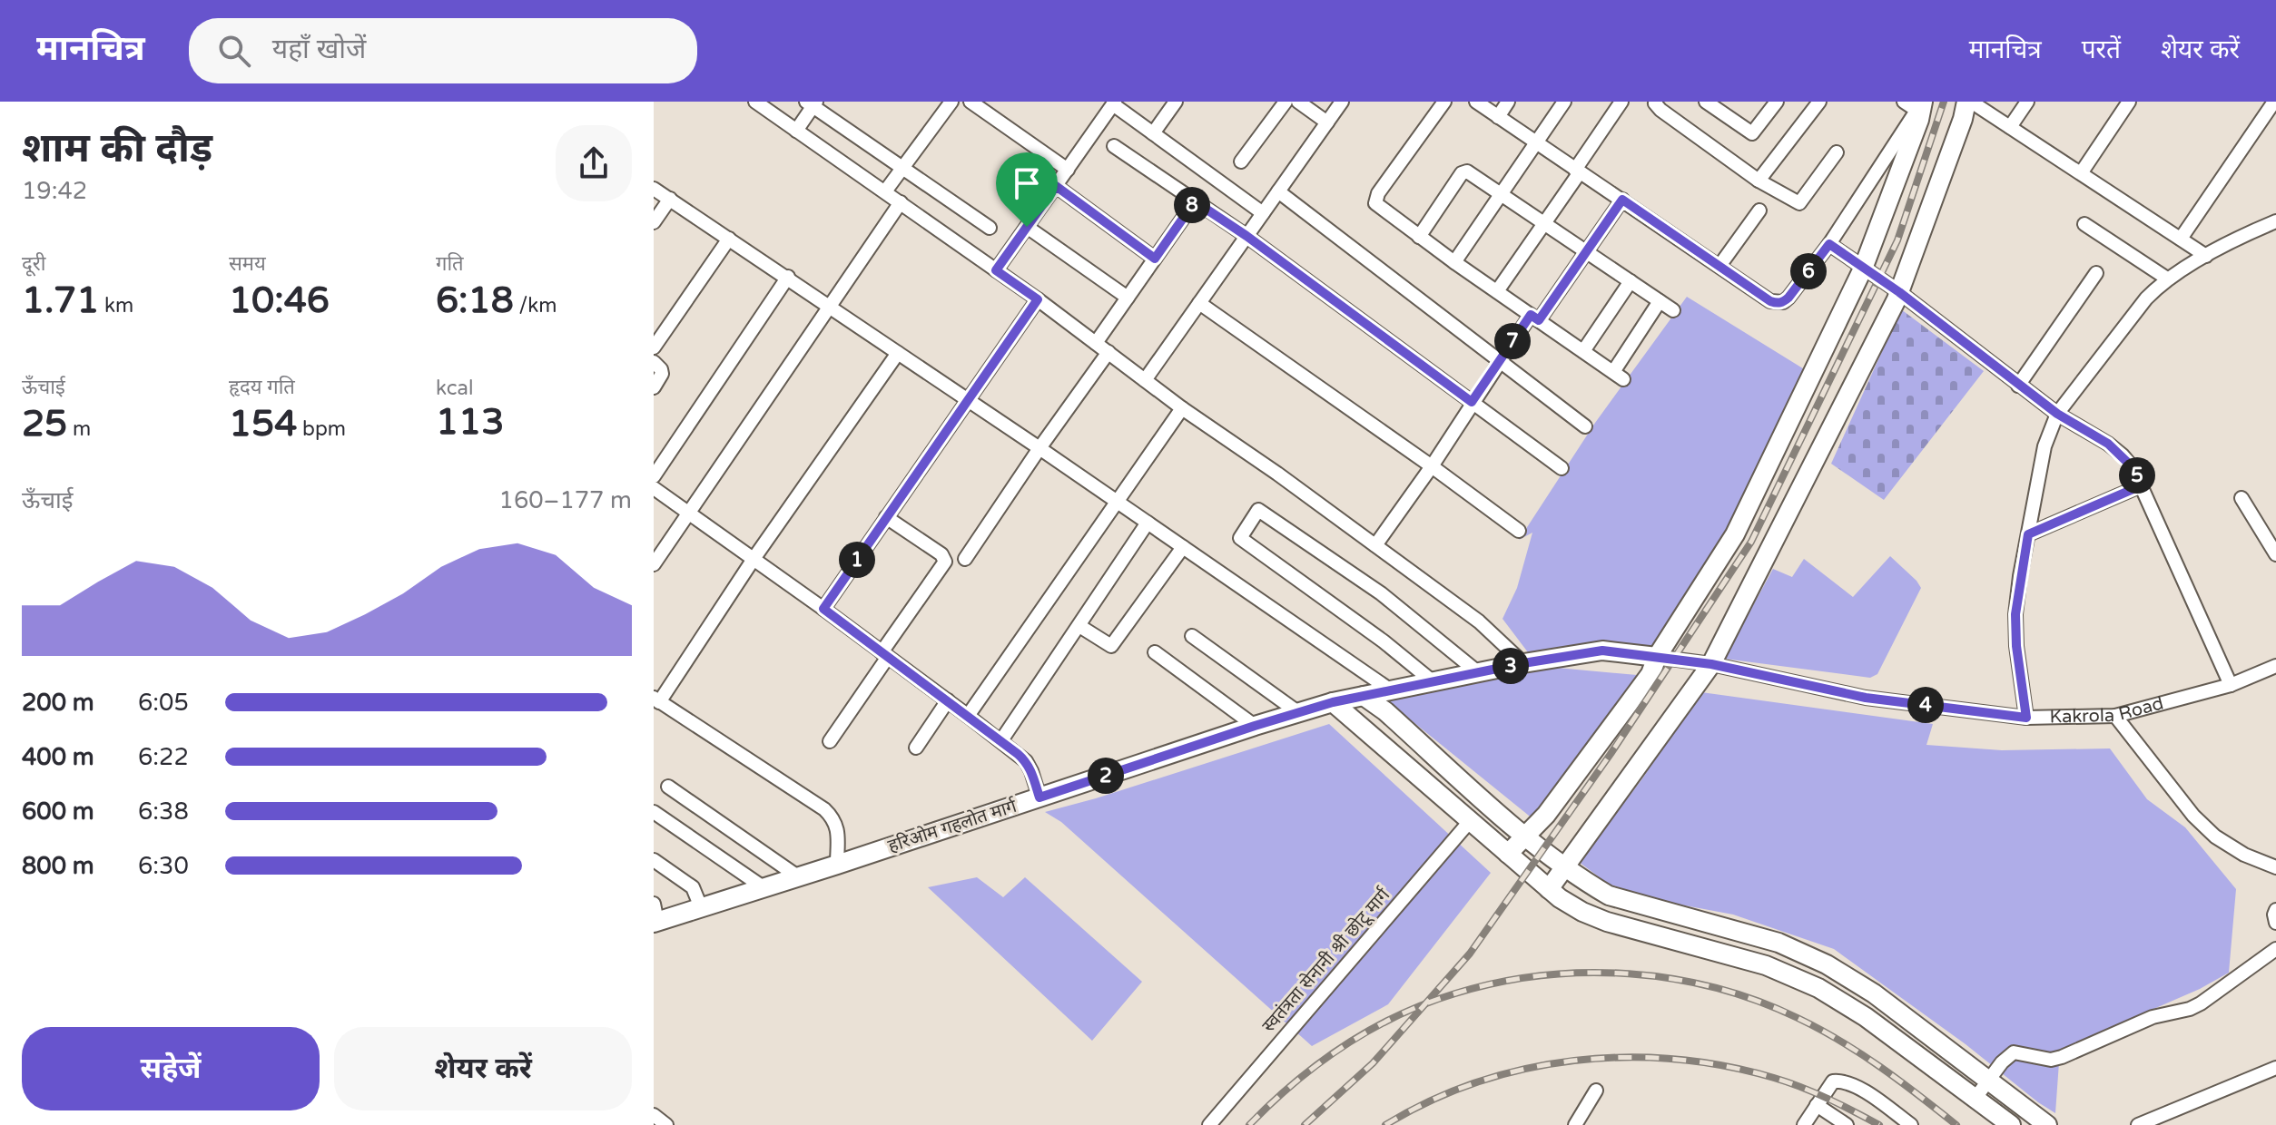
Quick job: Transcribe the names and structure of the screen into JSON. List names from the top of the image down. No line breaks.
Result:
{"streets":{"street":["Kakrola Road","हरिओम गहलोत मार्ग","स्वतंत्रता सेनानी श्री छोटू मार्ग"]},"crossings":[["Kakrola Road","हरिओम गहलोत मार्ग"]],"page":{"header":"मानचित्र","search":"यहाँ खोजें","nav":["मानचित्र","परतें","शेयर करें"],"heading":["शाम की दौड़","19:42"],"pins":["8","6","7","5","1","3","4","2"],"stats":[["दूरी","1.71 km"],["समय","10:46"],["गति","6:18 /km"],["ऊँचाई","25 m"],["हृदय गति","154 bpm"],["kcal","113"]],"chart":["ऊँचाई","160–177 m"],"list":[{"name":"200 m","note":"6:05"},{"name":"400 m","note":"6:22"},{"name":"600 m","note":"6:38"},{"name":"800 m","note":"6:30"}],"buttons":["सहेजें","शेयर करें"]}}
